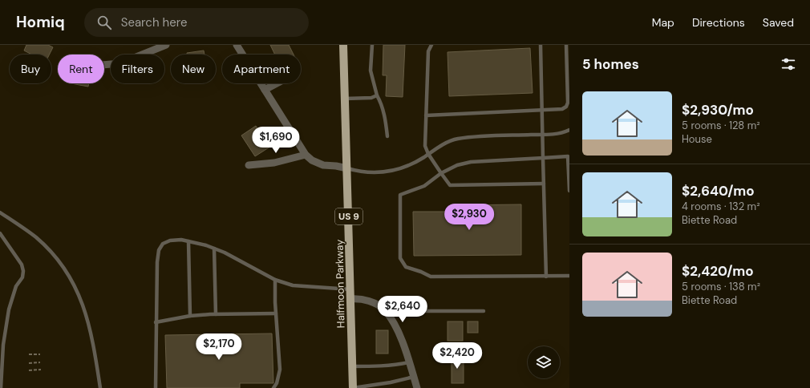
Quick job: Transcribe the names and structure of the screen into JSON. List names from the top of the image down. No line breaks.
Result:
{"streets":{"main road":["US 9","Halfmoon Parkway"]},"page":{"header":"Homiq","search":"Search here","nav":["Map","Directions","Saved"],"heading":"5 homes","chip":["Buy","Rent","Filters","New","Apartment"],"list":[{"name":"$2,930/mo","note":"5 rooms · 128 m² · House"},{"name":"$2,640/mo","note":"4 rooms · 132 m² · Biette Road"},{"name":"$2,420/mo","note":"5 rooms · 138 m² · Biette Road"}],"price":["$1,690","$2,930","$2,640","$2,170","$2,420"]}}
